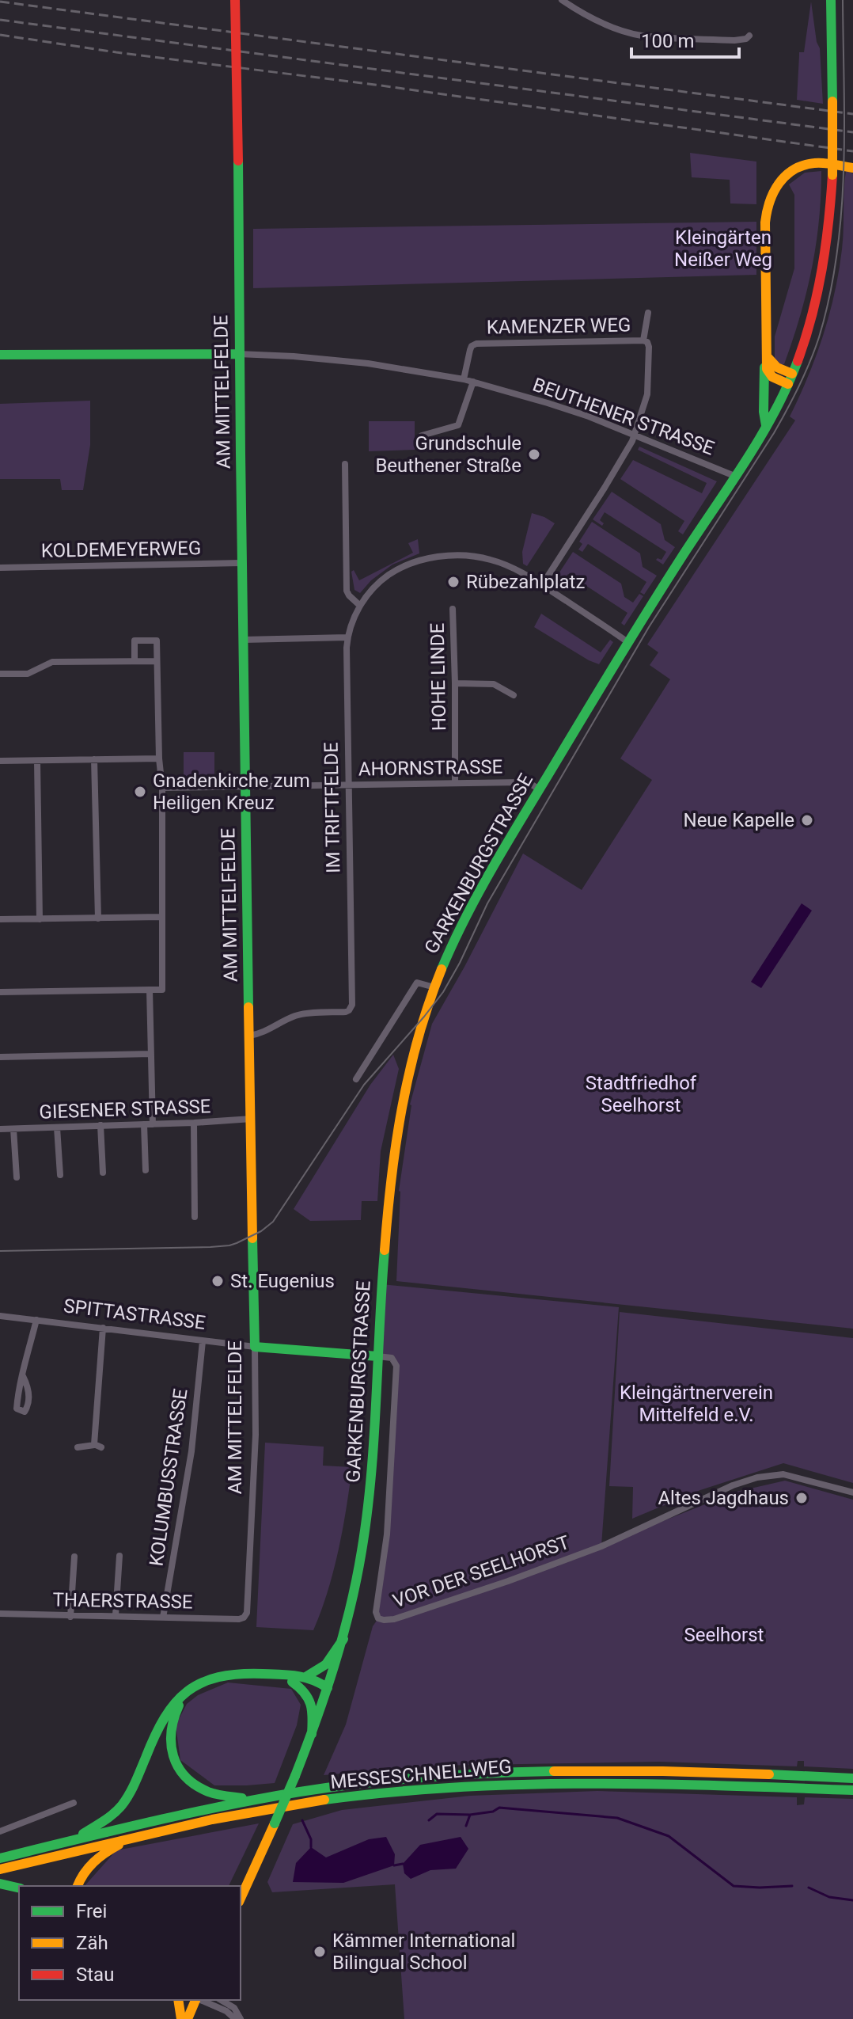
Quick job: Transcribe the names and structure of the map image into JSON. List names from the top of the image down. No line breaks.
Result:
{"streets":{"main road":["AM MITTELFELDE","GARKENBURGSTRASSE","SPITTASTRASSE","MESSESCHNELLWEG"],"street":["KAMENZER WEG","BEUTHENER STRASSE","KOLDEMEYERWEG","HOHE LINDE","AHORNSTRASSE","IM TRIFTFELDE","GIESENER STRASSE","KOLUMBUSSTRASSE","VOR DER SEELHORST","THAERSTRASSE"]},"crossings":[["KAMENZER WEG","BEUTHENER STRASSE"],["AM MITTELFELDE","BEUTHENER STRASSE"],["AM MITTELFELDE","KOLDEMEYERWEG"],["AM MITTELFELDE","AHORNSTRASSE"],["AM MITTELFELDE","IM TRIFTFELDE"],["AM MITTELFELDE","GIESENER STRASSE"],["AM MITTELFELDE","SPITTASTRASSE"],["AM MITTELFELDE","THAERSTRASSE"],["BEUTHENER STRASSE","GARKENBURGSTRASSE"],["HOHE LINDE","AHORNSTRASSE"],["AHORNSTRASSE","IM TRIFTFELDE"],["AHORNSTRASSE","GARKENBURGSTRASSE"],["GARKENBURGSTRASSE","SPITTASTRASSE"],["GARKENBURGSTRASSE","VOR DER SEELHORST"],["SPITTASTRASSE","KOLUMBUSSTRASSE"],["SPITTASTRASSE","VOR DER SEELHORST"],["KOLUMBUSSTRASSE","THAERSTRASSE"]],"parks":["Kleingärten Neißer Weg","Stadtfriedhof Seelhorst","Kleingärtnerverein Mittelfeld e.V.","Seelhorst"],"places":["Grundschule Beuthener Straße","Rübezahlplatz","Gnadenkirche zum Heiligen Kreuz","Neue Kapelle","St. Eugenius","Altes Jagdhaus","Kämmer International Bilingual School"],"legend":["Frei","Zäh","Stau"],"scale_bar":"100 m"}
